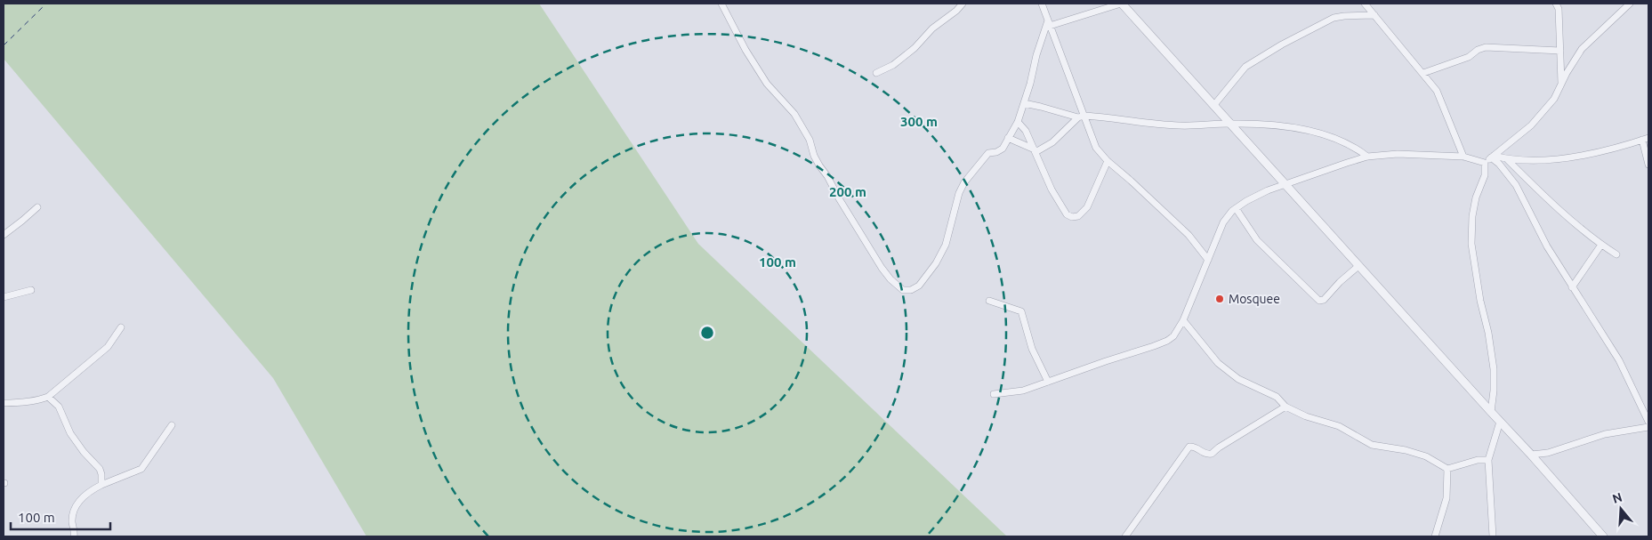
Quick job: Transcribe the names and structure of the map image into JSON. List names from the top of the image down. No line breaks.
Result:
{"places":["Mosquee"],"scale_bar":"100 m","north":"top","rings":["300 m","200 m","100 m"]}
